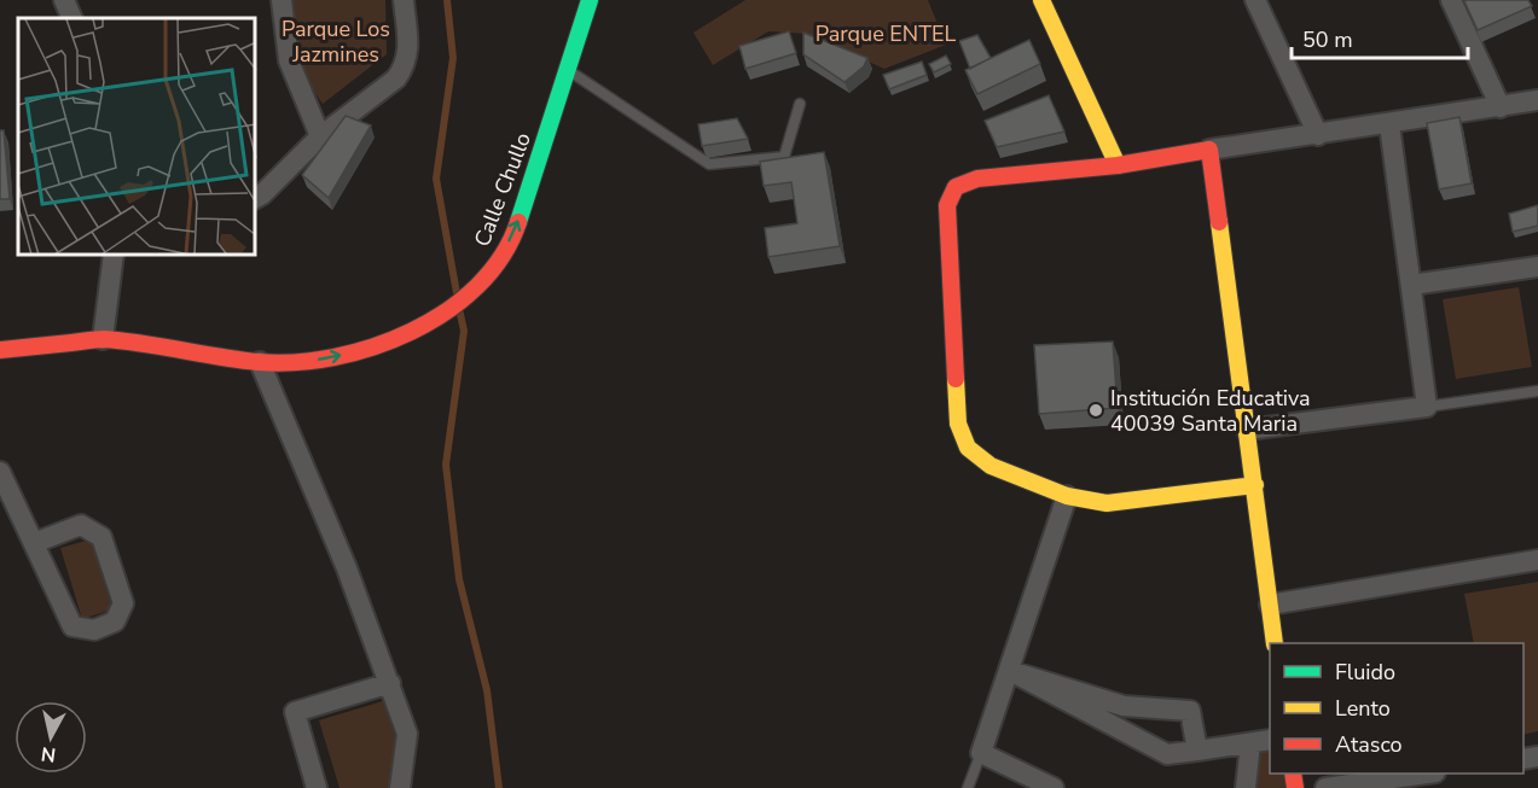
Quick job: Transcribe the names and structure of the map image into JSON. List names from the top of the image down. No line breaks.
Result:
{"streets":{"street":["Calle Chullo"]},"one_way":["Calle Chullo"],"parks":["Parque Los Jazmines","Parque ENTEL"],"places":["Institución Educativa 40039 Santa Maria"],"legend":["Fluido","Lento","Atasco"],"scale_bar":"50 m","north":"bottom"}
